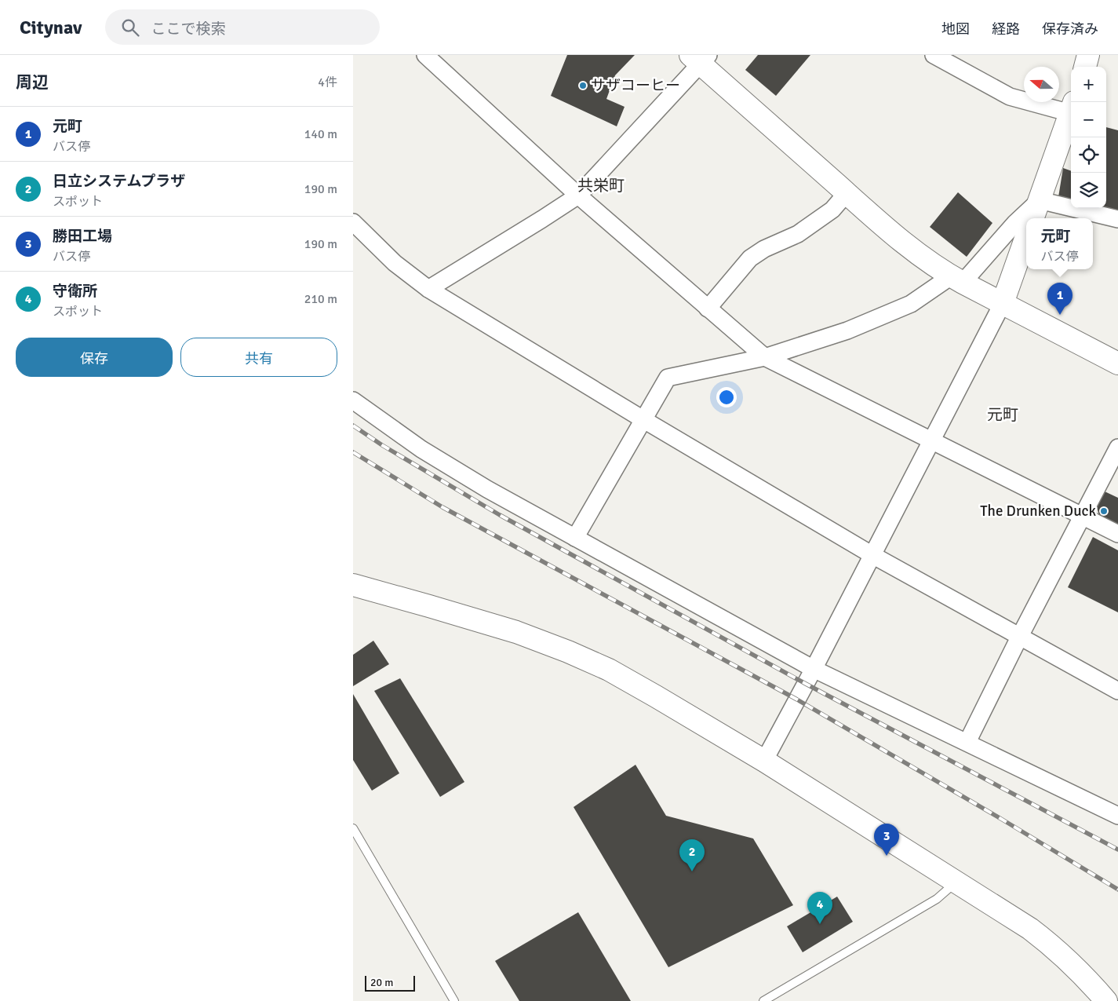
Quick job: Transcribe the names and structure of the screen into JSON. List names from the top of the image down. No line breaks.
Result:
{"districts":["共栄町","元町"],"places":["サザコーヒー","The Drunken Duck"],"scale_bar":"20 m","north":"left","page":{"header":"Citynav","search":"ここで検索","nav":["地図","経路","保存済み"],"heading":["周辺","4件"],"map_buttons":["+","−"],"list":[{"mark":"1","name":"元町","note":"バス停","value":"140 m"},{"mark":"2","name":"日立システムプラザ","note":"スポット","value":"190 m"},{"mark":"3","name":"勝田工場","note":"バス停","value":"190 m"},{"mark":"4","name":"守衛所","note":"スポット","value":"210 m"}],"popup":["元町","バス停"],"pins":["1","3","2","4"],"buttons":["保存","共有"],"scale":"20 m"}}
